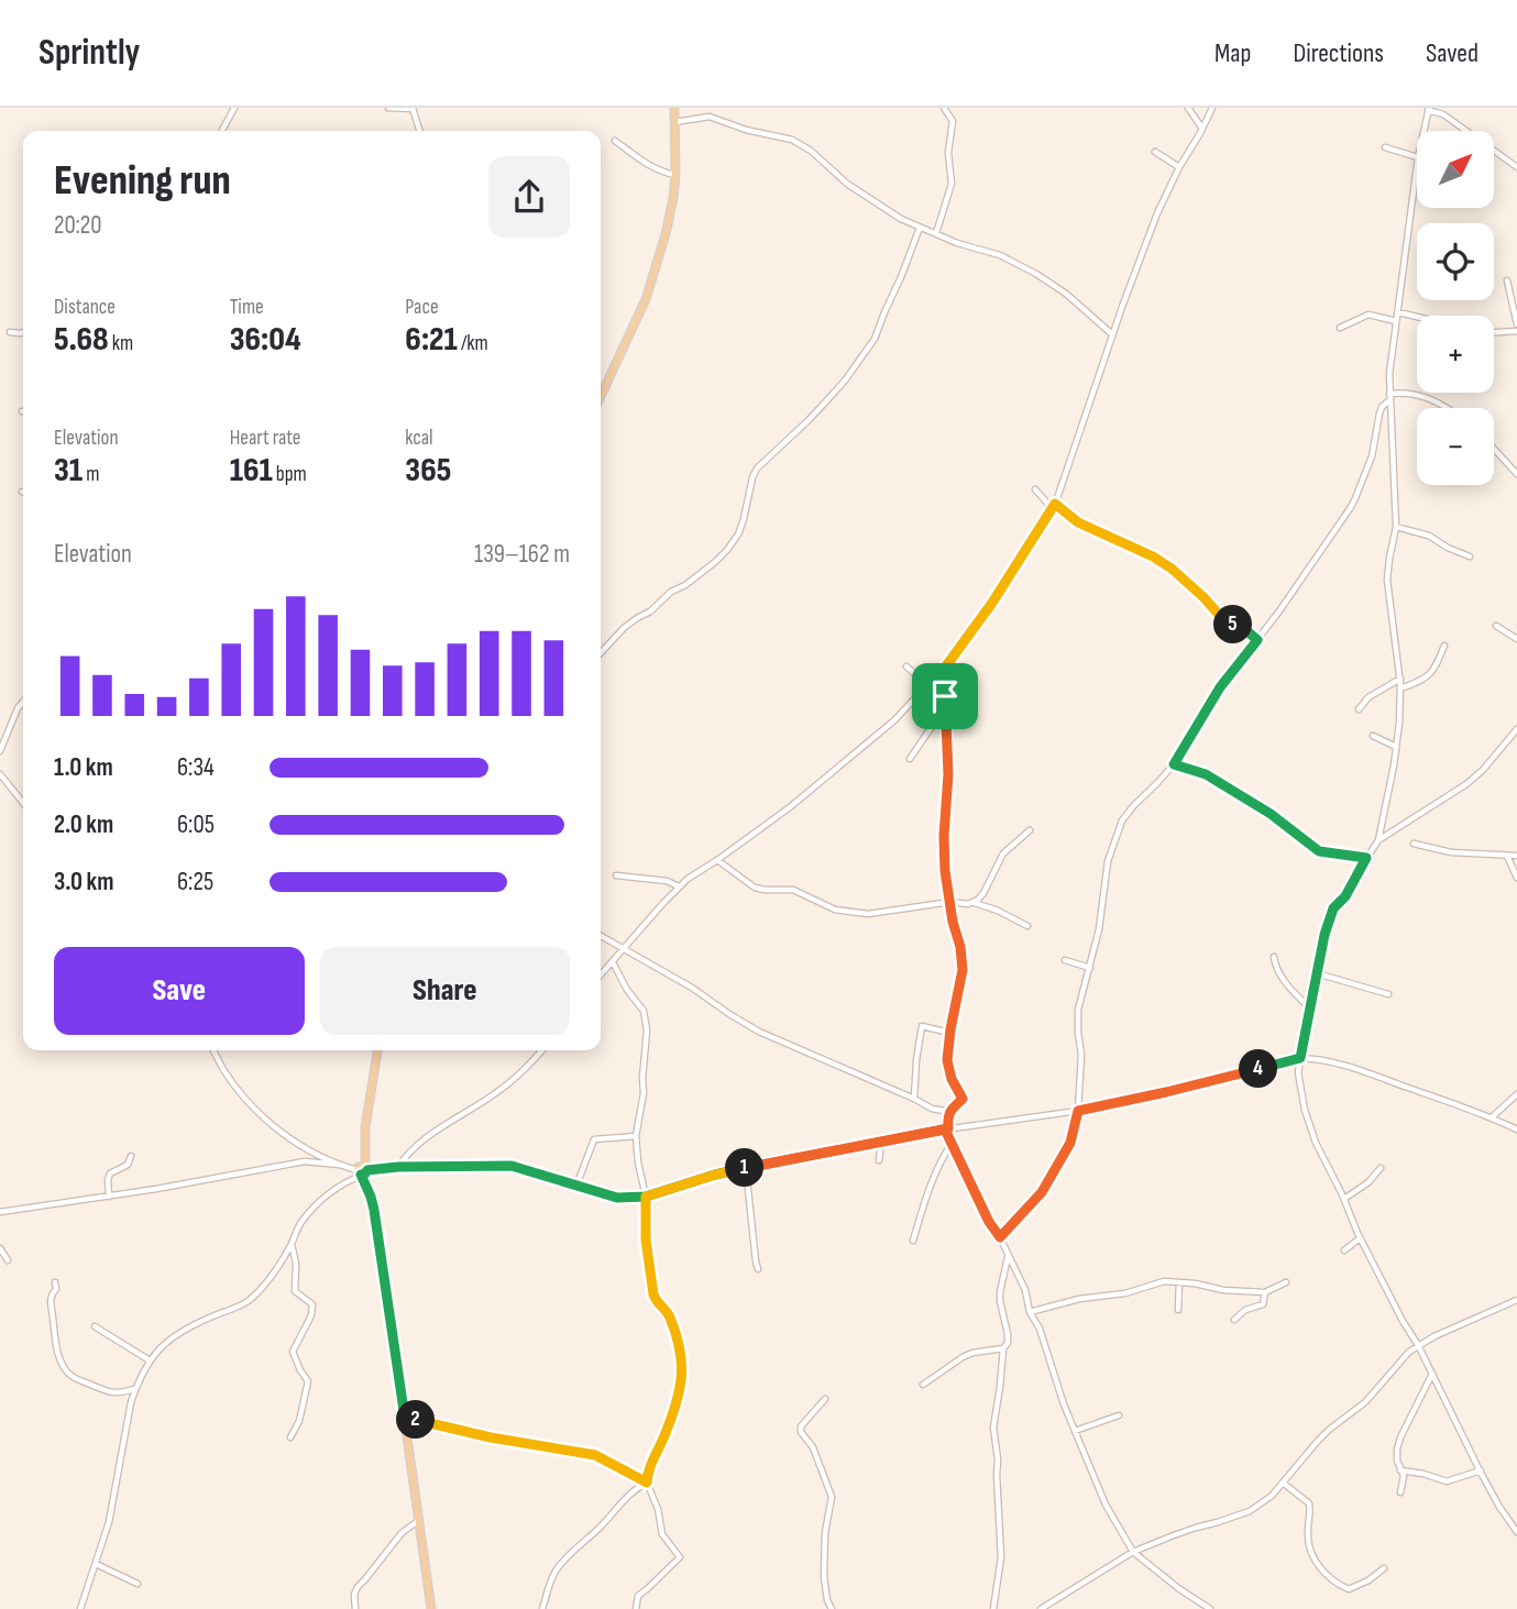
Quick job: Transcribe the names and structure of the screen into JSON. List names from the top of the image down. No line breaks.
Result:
{"north":"top right","page":{"header":"Sprintly","nav":["Map","Directions","Saved"],"map_buttons":["+","−"],"heading":["Evening run","20:20"],"stats":[["Distance","5.68 km"],["Time","36:04"],["Pace","6:21 /km"],["Elevation","31 m"],["Heart rate","161 bpm"],["kcal","365"]],"chart":["Elevation","139–162 m"],"pins":["5","4","1","2"],"list":[{"name":"1.0 km","note":"6:34"},{"name":"2.0 km","note":"6:05"},{"name":"3.0 km","note":"6:25"}],"buttons":["Save","Share"]}}
